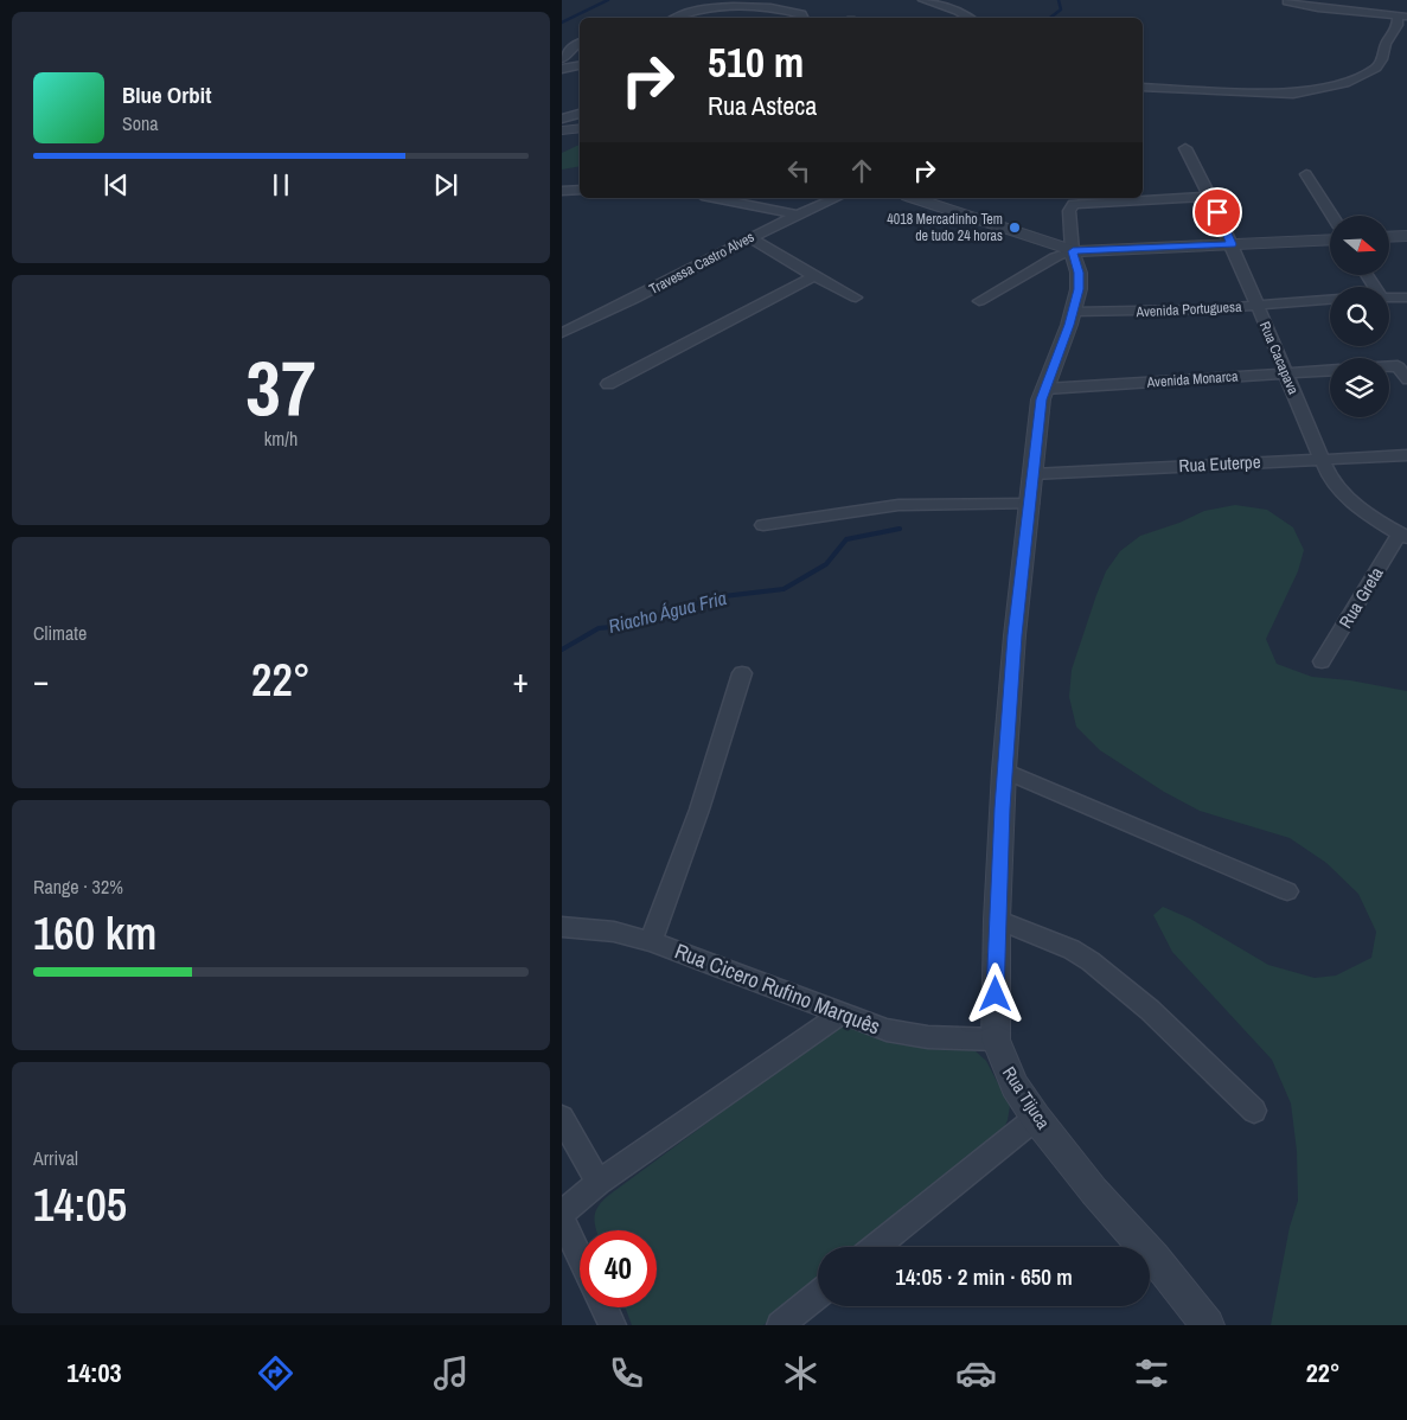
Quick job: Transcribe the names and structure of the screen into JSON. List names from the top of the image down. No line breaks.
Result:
{"streets":{"street":["Travessa Castro Alves","Avenida Portuguesa","Rua Cacapava","Avenida Monarca","Rua Euterpe","Rua Greta","Rua Cicero Rufino Marquês","Rua Tijuca"]},"crossings":[["Avenida Portuguesa","Rua Cacapava"],["Avenida Portuguesa","Rua Tijuca"],["Rua Cacapava","Avenida Monarca"],["Rua Cacapava","Rua Euterpe"],["Rua Cacapava","Rua Greta"],["Avenida Monarca","Rua Tijuca"],["Rua Euterpe","Rua Tijuca"],["Rua Cicero Rufino Marquês","Rua Tijuca"]],"water":["Riacho Água Fria"],"places":["4018 Mercadinho Tem de tudo 24 horas"],"north":"right","page":{"turn":["510 m","Rua Asteca"],"song":["Blue Orbit","Sona"],"tile":[["37","km/h"],"Climate",["Range · 32%","160 km"],["Arrival","14:05"]],"heat":["−","22°","+"],"limit":"40","trip":"14:05 · 2 min · 650 m","tabs":["14:03","22°"]}}
